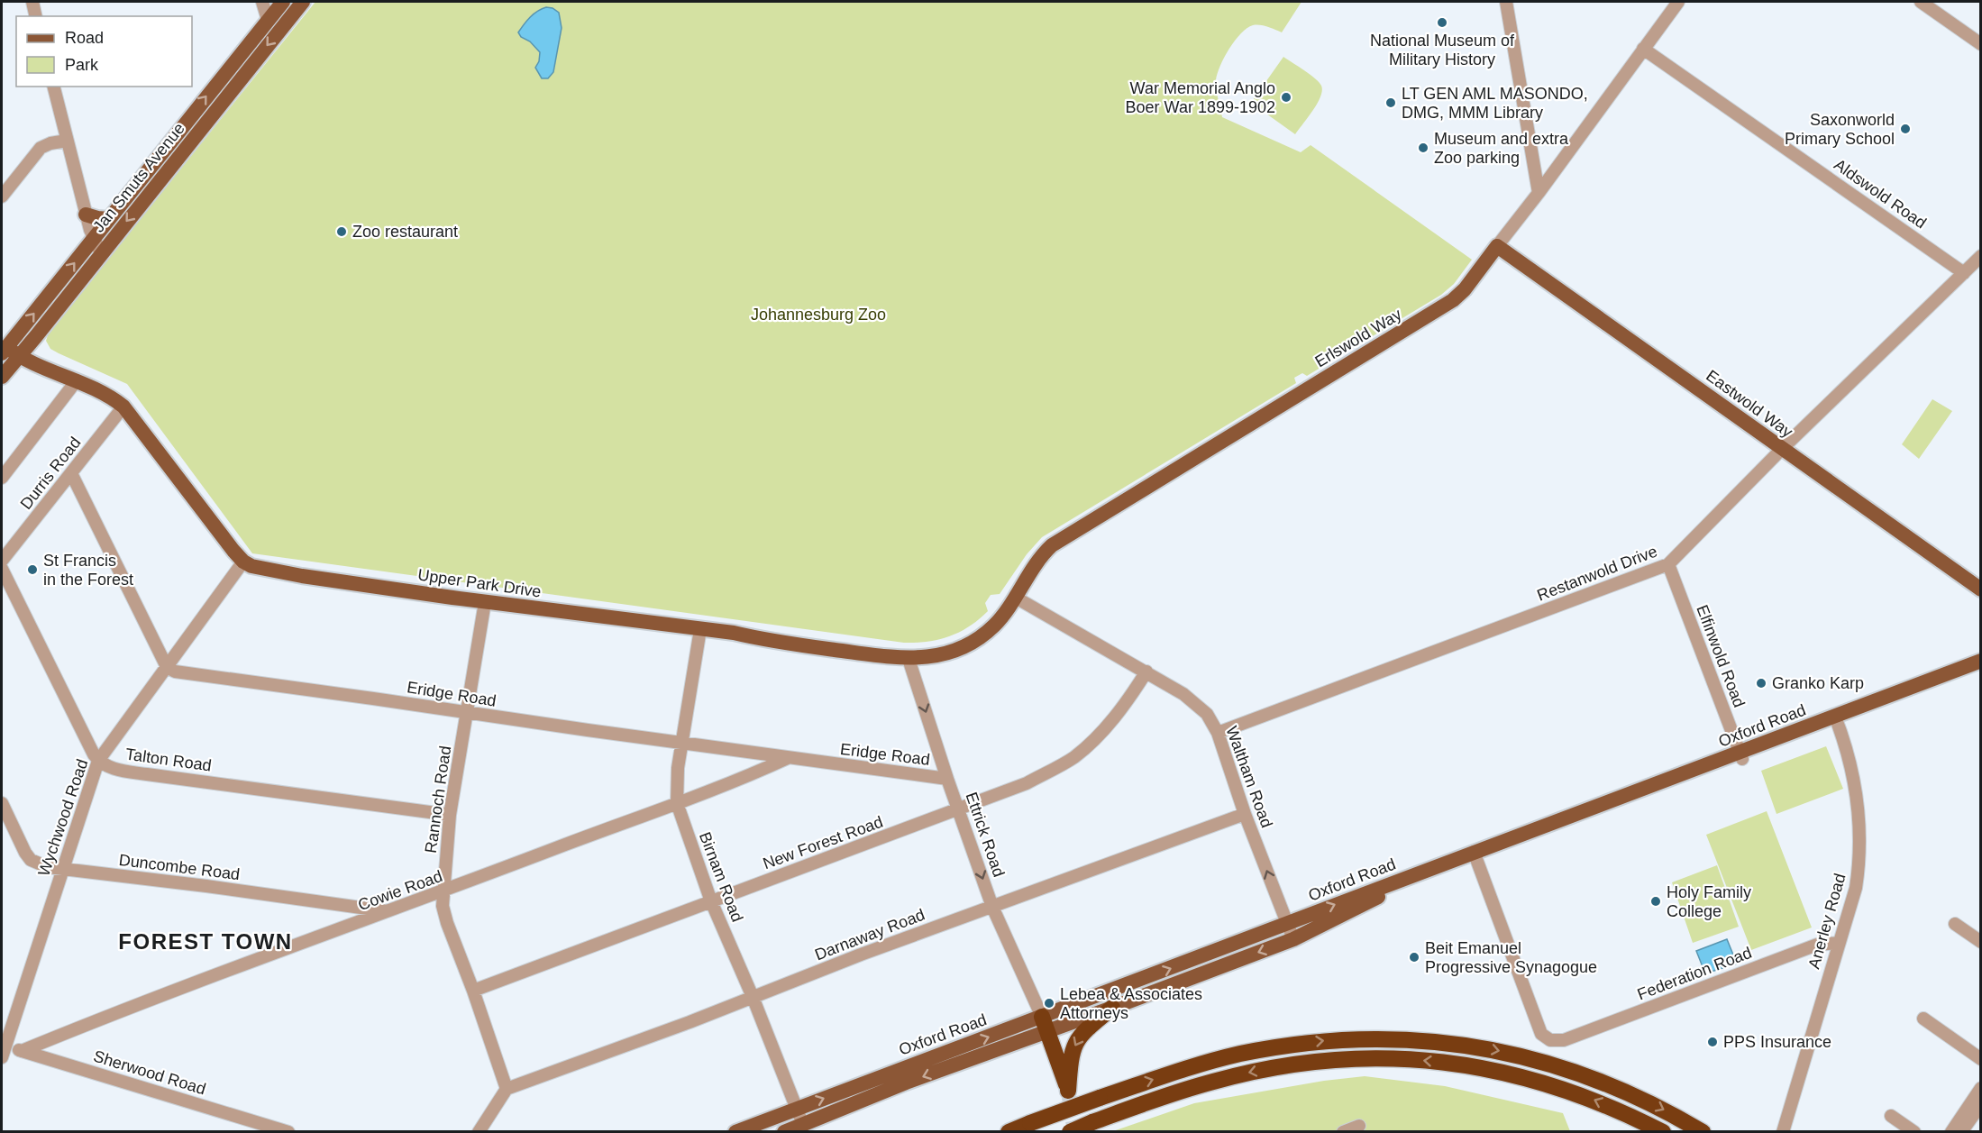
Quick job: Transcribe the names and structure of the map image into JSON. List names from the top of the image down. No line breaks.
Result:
{"streets":{"main road":["Jan Smuts Avenue","Erlswold Way","Eastwold Way","Upper Park Drive","Oxford Road"],"street":["Aldswold Road","Durris Road","Restanwold Drive","Elfinwold Road","Eridge Road","Talton Road","Waltham Road","Rannoch Road","Wychwood Road","Ettrick Road","New Forest Road","Duncombe Road","Birnam Road","Cowie Road","Anerley Road","Darnaway Road","Federation Road","Sherwood Road"]},"crossings":[["Aldswold Road","Erlswold Way"],["Aldswold Road","Restanwold Drive"],["Erlswold Way","Eastwold Way"],["Erlswold Way","Upper Park Drive"],["Erlswold Way","Waltham Road"],["Eastwold Way","Restanwold Drive"],["Restanwold Drive","Elfinwold Road"],["Restanwold Drive","Waltham Road"],["Upper Park Drive","Waltham Road"],["Upper Park Drive","Rannoch Road"],["Upper Park Drive","Wychwood Road"],["Upper Park Drive","Ettrick Road"],["Upper Park Drive","Birnam Road"],["Elfinwold Road","Oxford Road"],["Eridge Road","Rannoch Road"],["Eridge Road","Wychwood Road"],["Eridge Road","Ettrick Road"],["Eridge Road","Birnam Road"],["Eridge Road","Cowie Road"],["Oxford Road","Waltham Road"],["Oxford Road","Ettrick Road"],["Oxford Road","Birnam Road"],["Oxford Road","Anerley Road"],["Oxford Road","Federation Road"],["Talton Road","Rannoch Road"],["Talton Road","Wychwood Road"],["Waltham Road","New Forest Road"],["Waltham Road","Darnaway Road"],["Rannoch Road","New Forest Road"],["Rannoch Road","Cowie Road"],["Rannoch Road","Darnaway Road"],["Wychwood Road","Duncombe Road"],["Wychwood Road","Sherwood Road"],["Ettrick Road","New Forest Road"],["Ettrick Road","Darnaway Road"],["New Forest Road","Birnam Road"],["Duncombe Road","Cowie Road"],["Birnam Road","Cowie Road"],["Birnam Road","Darnaway Road"],["Cowie Road","Sherwood Road"],["Anerley Road","Federation Road"]],"one_way":["Ettrick Road"],"districts":["FOREST TOWN"],"parks":["Johannesburg Zoo"],"places":["National Museum of Military History","War Memorial Anglo Boer War 1899-1902","LT GEN AML MASONDO, DMG, MMM Library","Saxonworld Primary School","Museum and extra Zoo parking","Zoo restaurant","St Francis in the Forest","Granko Karp","Holy Family College","Beit Emanuel Progressive Synagogue","Lebea & Associates Attorneys","PPS Insurance"],"legend":["Road","Park"]}
